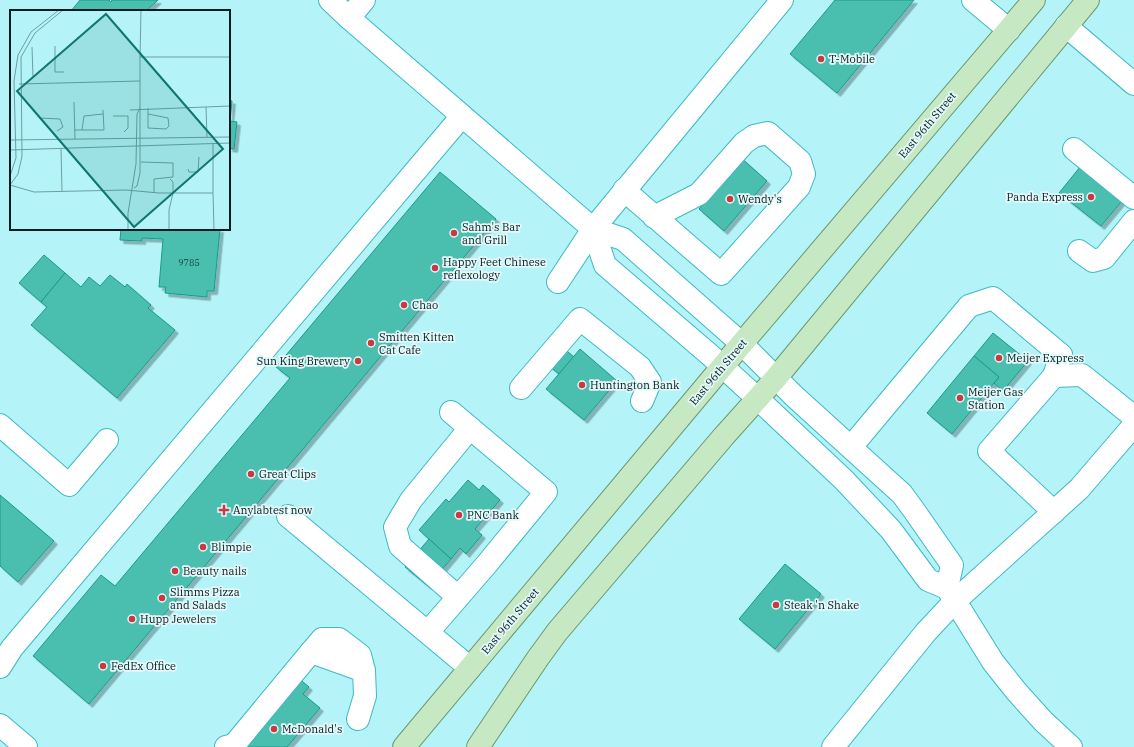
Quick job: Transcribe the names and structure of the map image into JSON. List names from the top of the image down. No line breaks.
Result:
{"streets":{"main road":["East 96th Street"]},"places":{"other":["T-Mobile","Panda Express","Wendy's","Sahm's Bar and Grill","Happy Feet Chinese reflexology","Chao","Smitten Kitten Cat Cafe","Meijer Express","Sun King Brewery","Huntington Bank","Meijer Gas Station","Great Clips","PNC Bank","Blimpie","Beauty nails","Slimms Pizza and Salads","Steak 'n Shake","Hupp Jewelers","FedEx Office","McDonald's"],"health":["Anylabtest now"]},"house_numbers":["9785"]}
